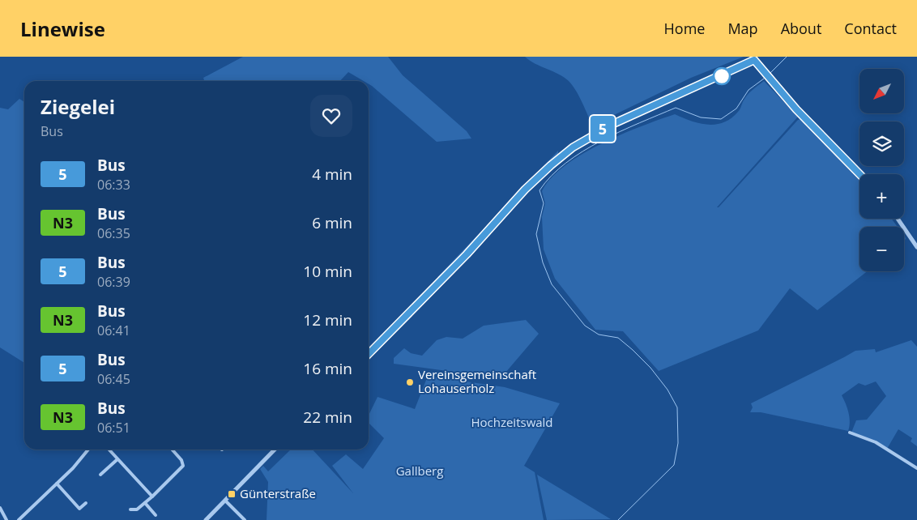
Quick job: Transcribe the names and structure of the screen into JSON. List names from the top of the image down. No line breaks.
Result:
{"parks":["Hochzeitswald","Gallberg"],"places":{"other":["Vereinsgemeinschaft Lohauserholz"],"transit":["Günterstraße"]},"lines":["bus line 5"],"north":"bottom left","page":{"header":"Linewise","nav":["Home","Map","About","Contact"],"on_map":"5","map_buttons":["+","−"],"heading":["Ziegelei","Bus"],"list":[{"mark":"5","name":"Bus","note":"06:33","value":"4 min"},{"mark":"N3","name":"Bus","note":"06:35","value":"6 min"},{"mark":"5","name":"Bus","note":"06:39","value":"10 min"},{"mark":"N3","name":"Bus","note":"06:41","value":"12 min"},{"mark":"5","name":"Bus","note":"06:45","value":"16 min"},{"mark":"N3","name":"Bus","note":"06:51","value":"22 min"}]}}
